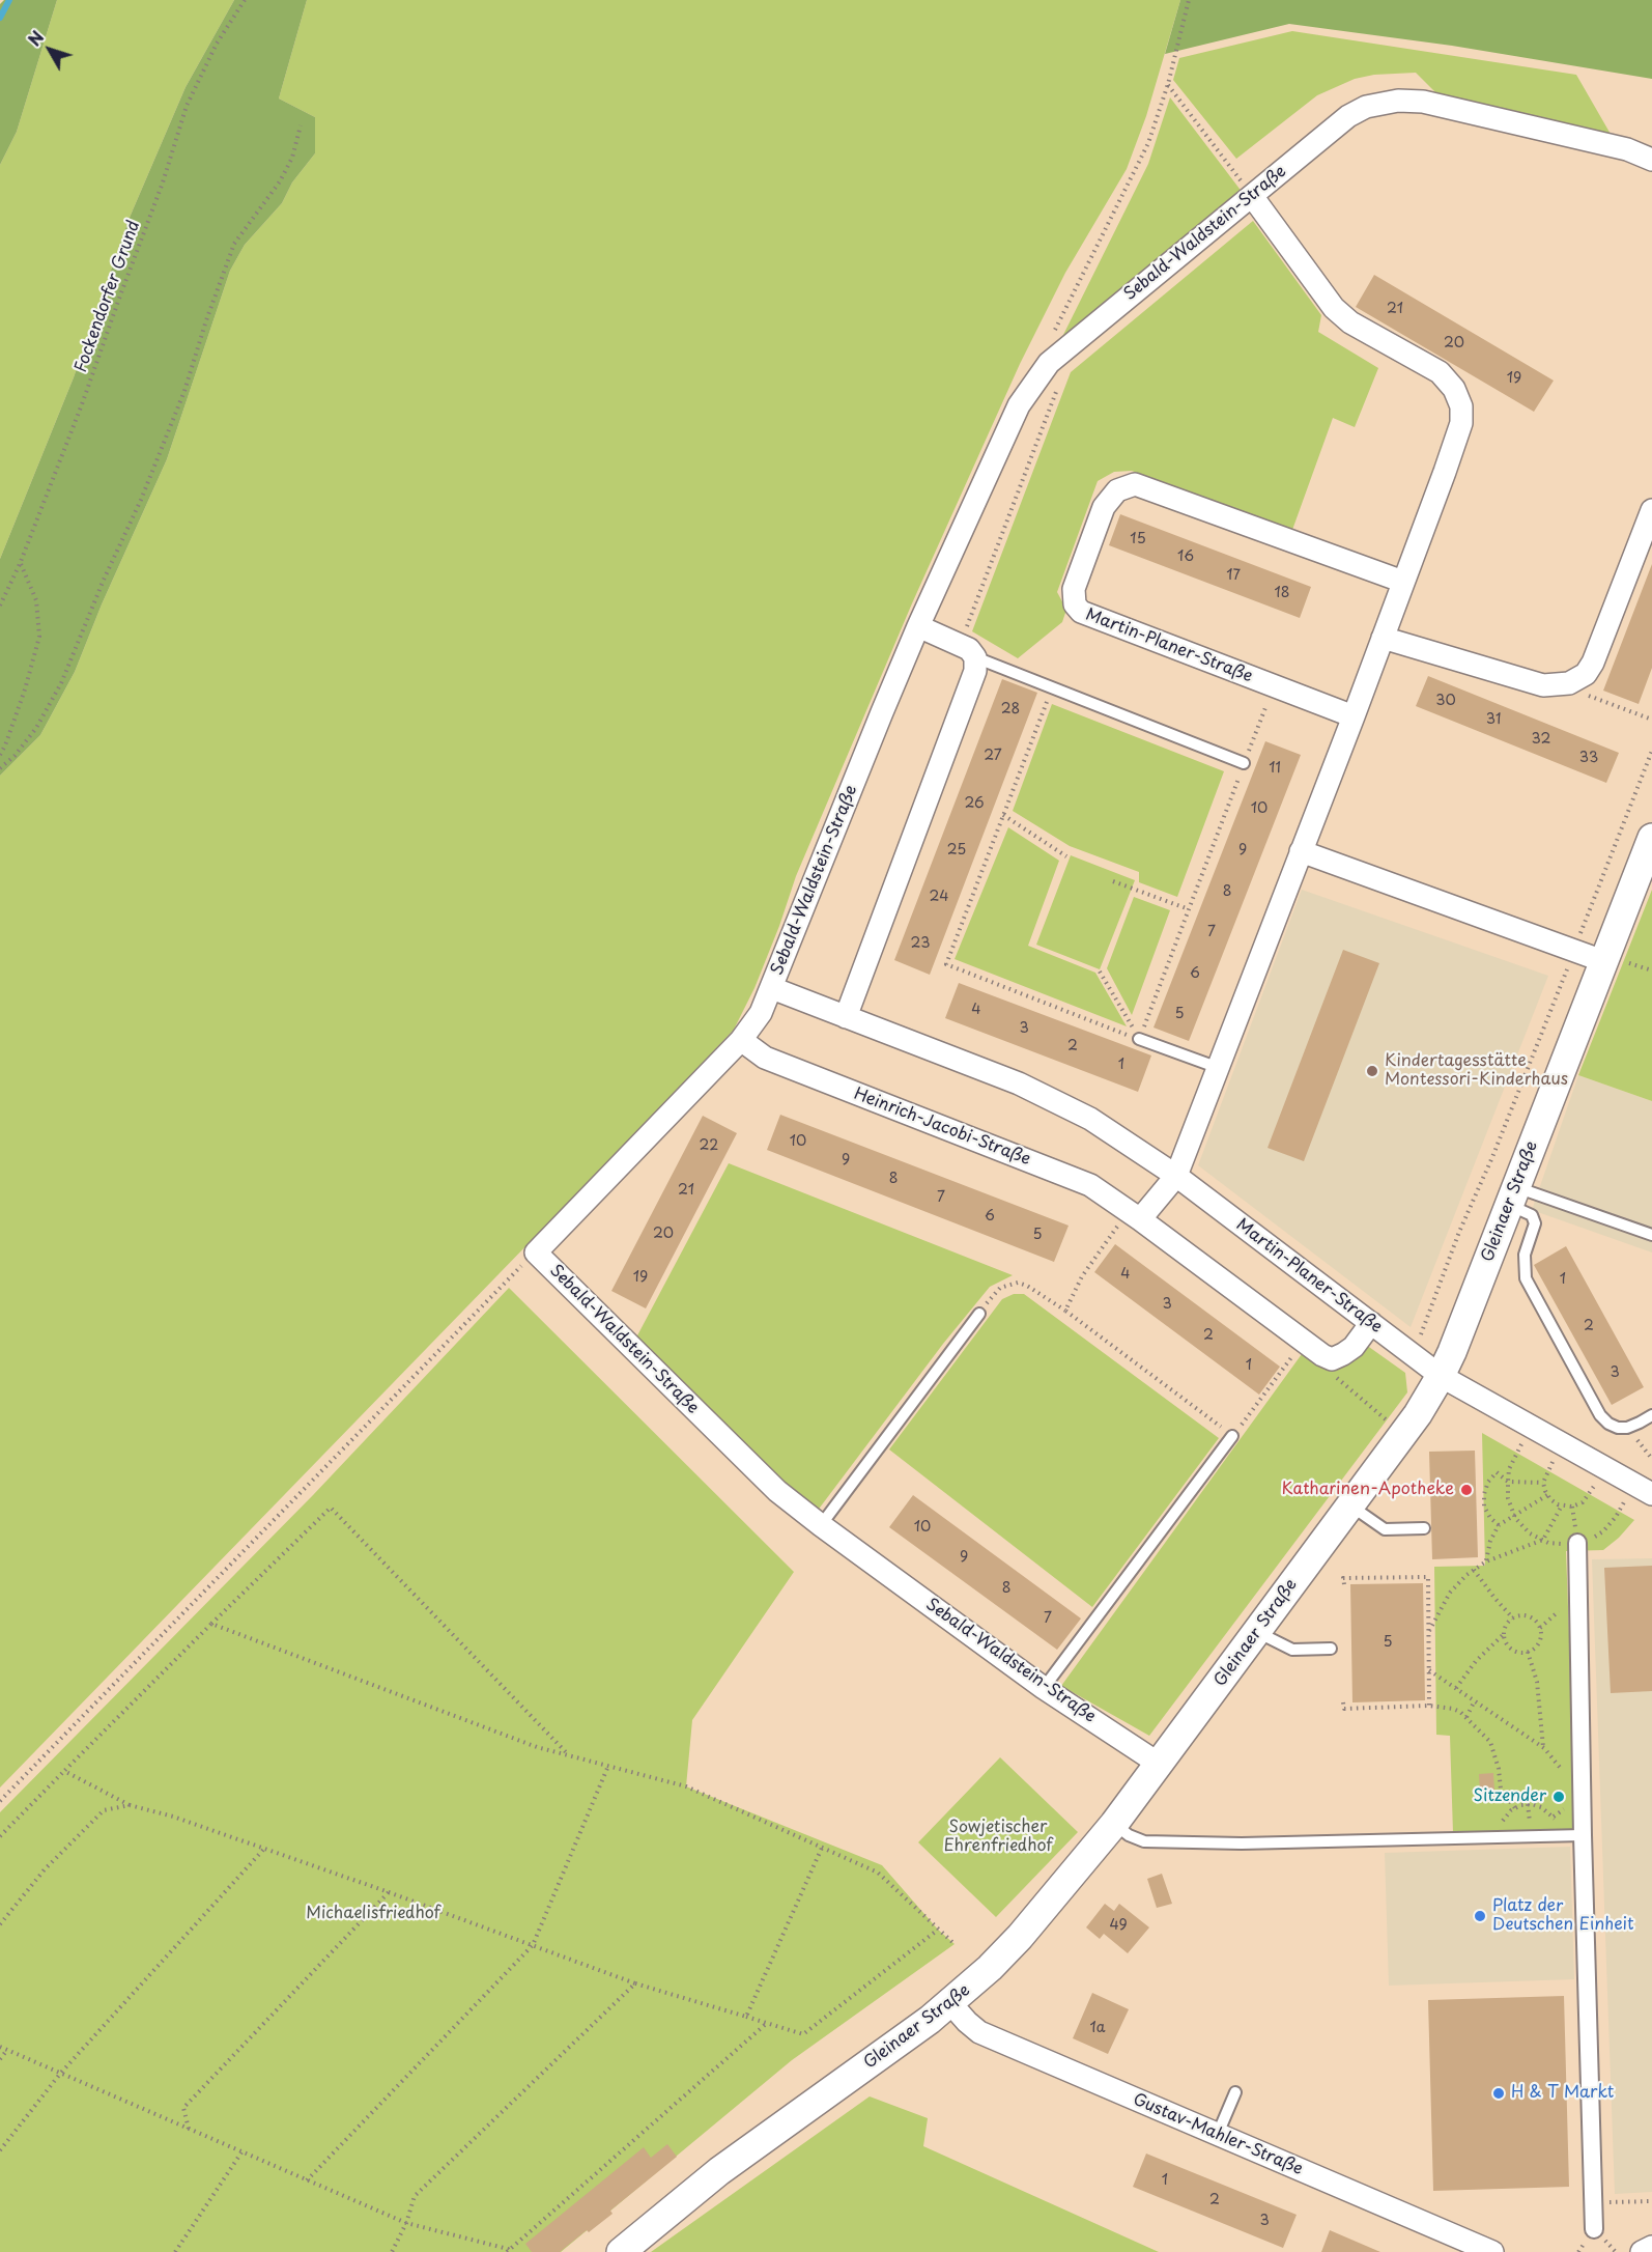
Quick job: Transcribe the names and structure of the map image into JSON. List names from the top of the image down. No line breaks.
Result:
{"streets":{"street":["Sebald-Waldstein-Straße","Martin-Planer-Straße","Heinrich-Jacobi-Straße","Gleinaer Straße","Gustav-Mahler-Straße"],"path":["Fockendorfer Grund"]},"crossings":[["Sebald-Waldstein-Straße","Martin-Planer-Straße"],["Sebald-Waldstein-Straße","Heinrich-Jacobi-Straße"],["Sebald-Waldstein-Straße","Gleinaer Straße"],["Martin-Planer-Straße","Gleinaer Straße"],["Gleinaer Straße","Gustav-Mahler-Straße"]],"parks":["Sowjetischer Ehrenfriedhof","Michaelisfriedhof"],"places":["Kindertagesstätte Montessori-Kinderhaus","Katharinen-Apotheke","Sitzender","Platz der Deutschen Einheit","H & T Markt"],"house_numbers":["21","20","19","15","16","17","18","30","28","31","32","27","33","11","26","10","25","9","8","24","7","23","6","4","5","3","2","1","10","22","9","8","21","7","6","20","5","4","19","1","3","2","2","1","3","10","9","8","7","5","49","1a","1","2","3"],"north":"top left"}
